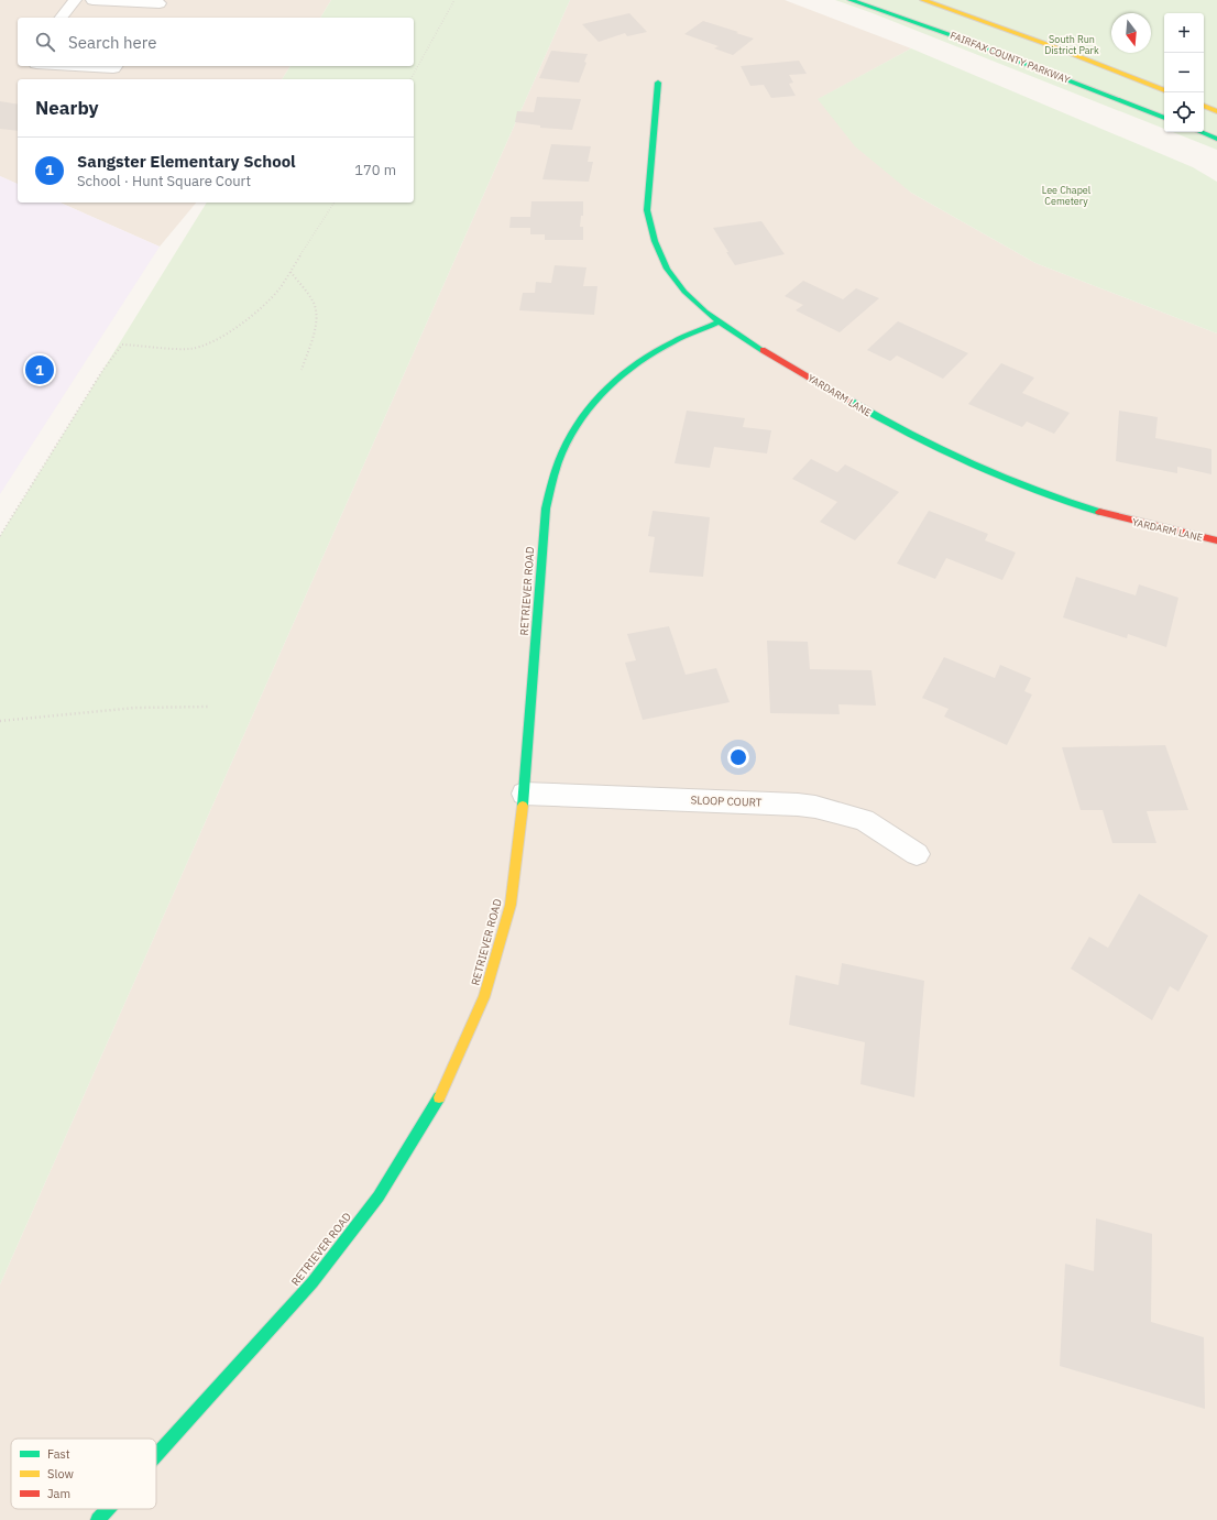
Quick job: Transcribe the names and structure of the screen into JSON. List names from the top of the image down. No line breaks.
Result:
{"streets":{"main road":["FAIRFAX COUNTY PARKWAY","YARDARM LANE","RETRIEVER ROAD"],"street":["SLOOP COURT"]},"crossings":[["YARDARM LANE","RETRIEVER ROAD"],["RETRIEVER ROAD","SLOOP COURT"]],"parks":["South Run District Park","Lee Chapel Cemetery"],"legend":["Fast","Slow","Jam"],"north":"bottom","page":{"map_buttons":["+","−"],"search":"Search here","heading":"Nearby","list":[{"mark":"1","name":"Sangster Elementary School","note":"School · Hunt Square Court","value":"170 m"}],"pins":"1"}}
